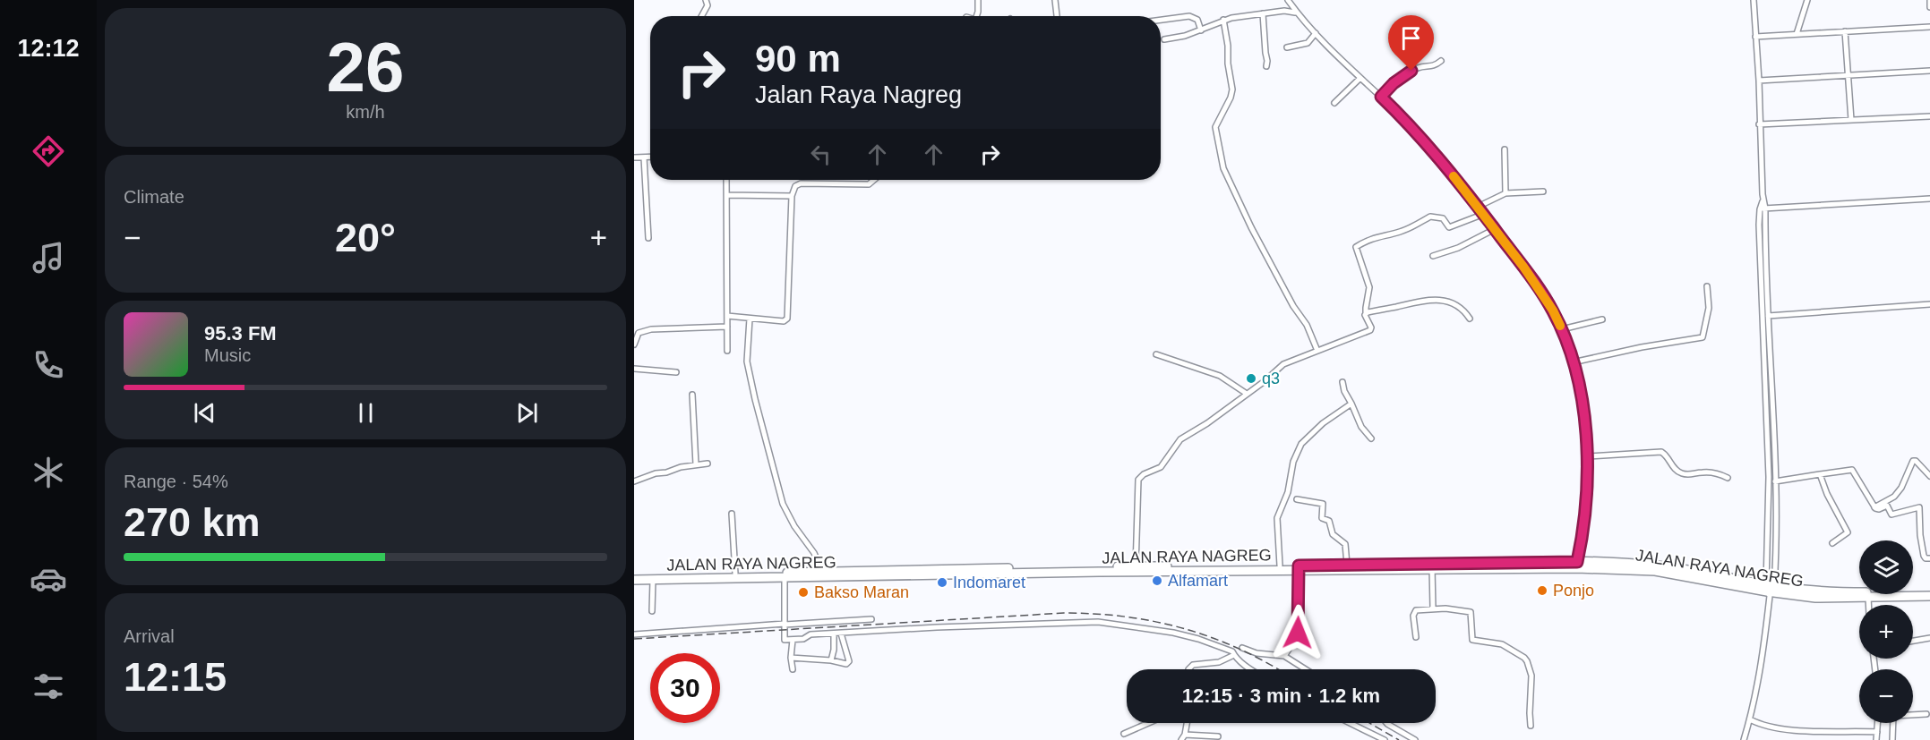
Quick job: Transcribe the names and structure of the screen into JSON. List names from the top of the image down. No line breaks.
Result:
{"streets":{"highway":["JALAN RAYA NAGREG"]},"places":["q3","Alfamart","Indomaret","Ponjo","Bakso Maran"],"page":{"tabs":"12:12","tile":[["26","km/h"],"Climate",["Range · 54%","270 km"],["Arrival","12:15"]],"turn":["90 m","Jalan Raya Nagreg"],"heat":["−","20°","+"],"song":["95.3 FM","Music"],"map_buttons":["+","−"],"limit":"30","trip":"12:15 · 3 min · 1.2 km"}}
